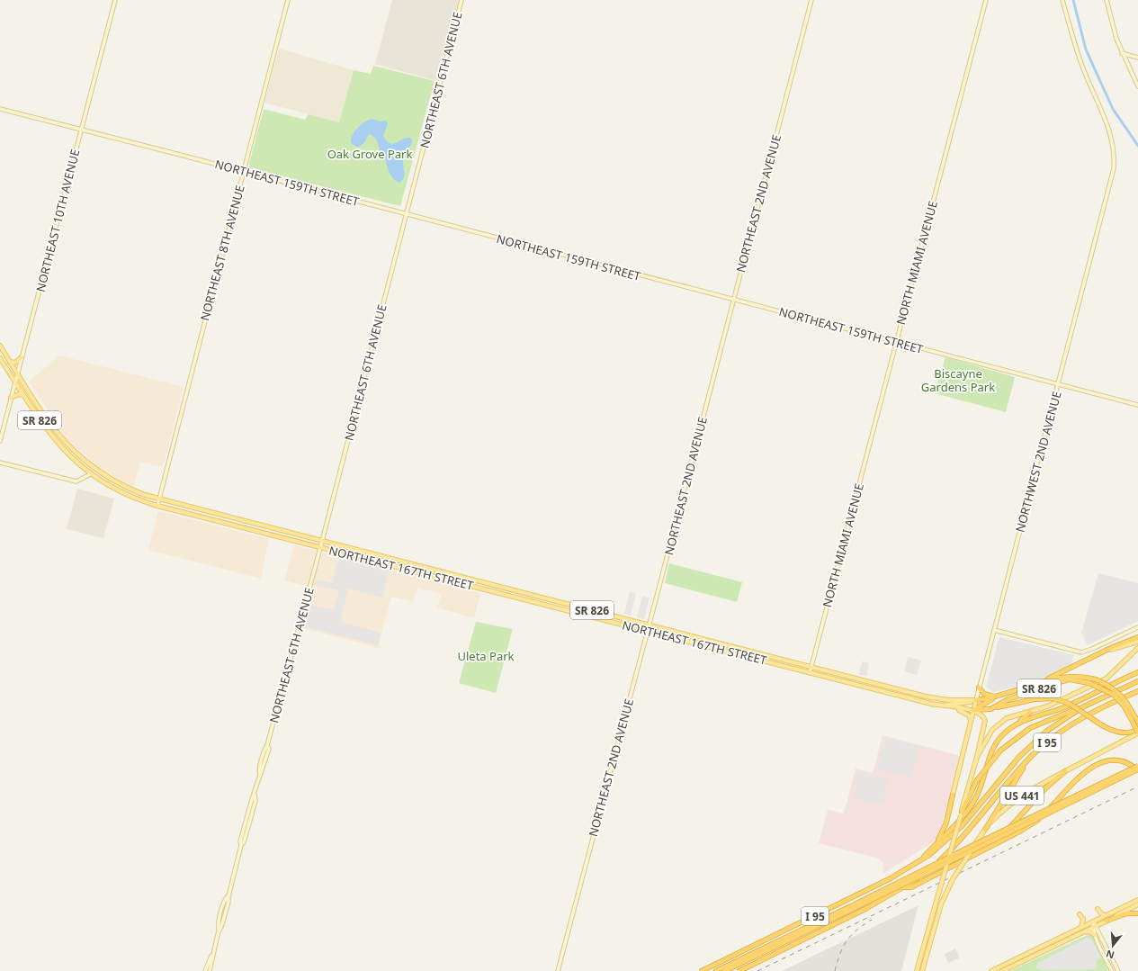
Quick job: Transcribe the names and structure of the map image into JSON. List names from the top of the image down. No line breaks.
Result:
{"streets":{"highway":["SR 826","I 95"],"main road":["NORTHWEST 2ND AVENUE","NORTHEAST 167TH STREET","US 441"],"street":["NORTHEAST 6TH AVENUE","NORTHEAST 159TH STREET","NORTHEAST 2ND AVENUE","NORTHEAST 10TH AVENUE","NORTHEAST 8TH AVENUE","NORTH MIAMI AVENUE"]},"crossings":[["NORTHEAST 6TH AVENUE","NORTHEAST 159TH STREET"],["NORTHEAST 6TH AVENUE","NORTHEAST 167TH STREET"],["NORTHEAST 159TH STREET","NORTHEAST 2ND AVENUE"],["NORTHEAST 159TH STREET","NORTHEAST 10TH AVENUE"],["NORTHEAST 159TH STREET","NORTHEAST 8TH AVENUE"],["NORTHEAST 159TH STREET","NORTH MIAMI AVENUE"],["NORTHEAST 159TH STREET","NORTHWEST 2ND AVENUE"],["NORTHEAST 2ND AVENUE","NORTHEAST 167TH STREET"],["NORTHEAST 10TH AVENUE","SR 826"],["NORTHEAST 8TH AVENUE","NORTHEAST 167TH STREET"],["NORTH MIAMI AVENUE","SR 826"],["NORTH MIAMI AVENUE","NORTHEAST 167TH STREET"],["SR 826","NORTHWEST 2ND AVENUE"],["SR 826","NORTHEAST 167TH STREET"],["SR 826","US 441"]],"parks":["Oak Grove Park","Biscayne Gardens Park","Uleta Park"],"north":"bottom"}
